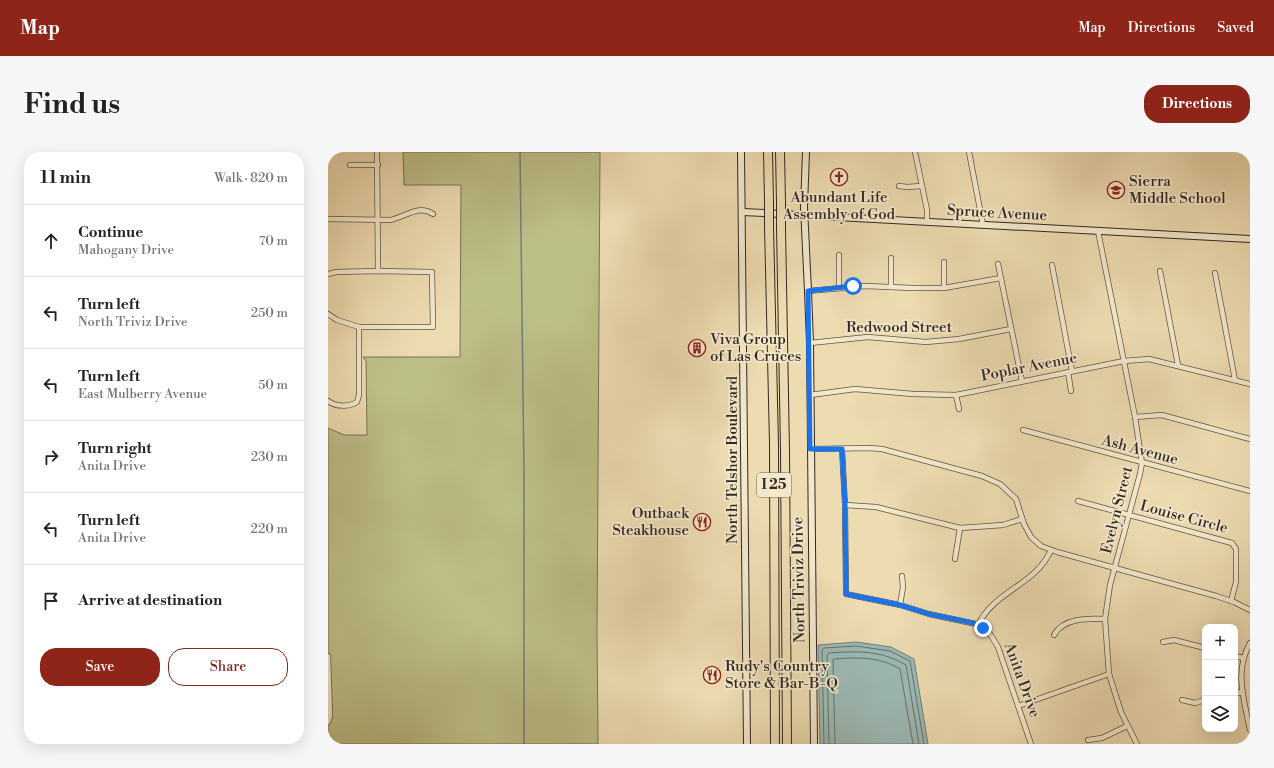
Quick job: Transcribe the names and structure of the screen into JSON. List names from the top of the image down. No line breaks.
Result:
{"streets":{"highway":["I 25"],"main road":["Spruce Avenue","North Telshor Boulevard","North Triviz Drive"],"street":["Redwood Street","Poplar Avenue","Ash Avenue","Evelyn Street","Louise Circle","Anita Drive"]},"crossings":[["Spruce Avenue","North Telshor Boulevard"],["Spruce Avenue","Evelyn Street"],["Spruce Avenue","North Triviz Drive"],["Redwood Street","North Triviz Drive"],["Poplar Avenue","Evelyn Street"],["Poplar Avenue","North Triviz Drive"],["Ash Avenue","Evelyn Street"],["Evelyn Street","Louise Circle"]],"places":{"church":["Abundant Life Assembly of God"],"school or university":["Sierra Middle School"],"building":["Viva Group of Las Cruces"],"restaurant":["Outback Steakhouse","Rudy's Country Store & Bar-B-Q"]},"page":{"header":"Map","nav":["Map","Directions","Saved"],"buttons":["Directions",["Save","Share"]],"title":"Find us","heading":["11 min","Walk · 820 m"],"list":[["Continue","Mahogany Drive","70 m"],["Turn left","North Triviz Drive","250 m"],["Turn left","East Mulberry Avenue","50 m"],["Turn right","Anita Drive","230 m"],["Turn left","Anita Drive","220 m"],"Arrive at destination"],"map_buttons":["+","−"]}}
